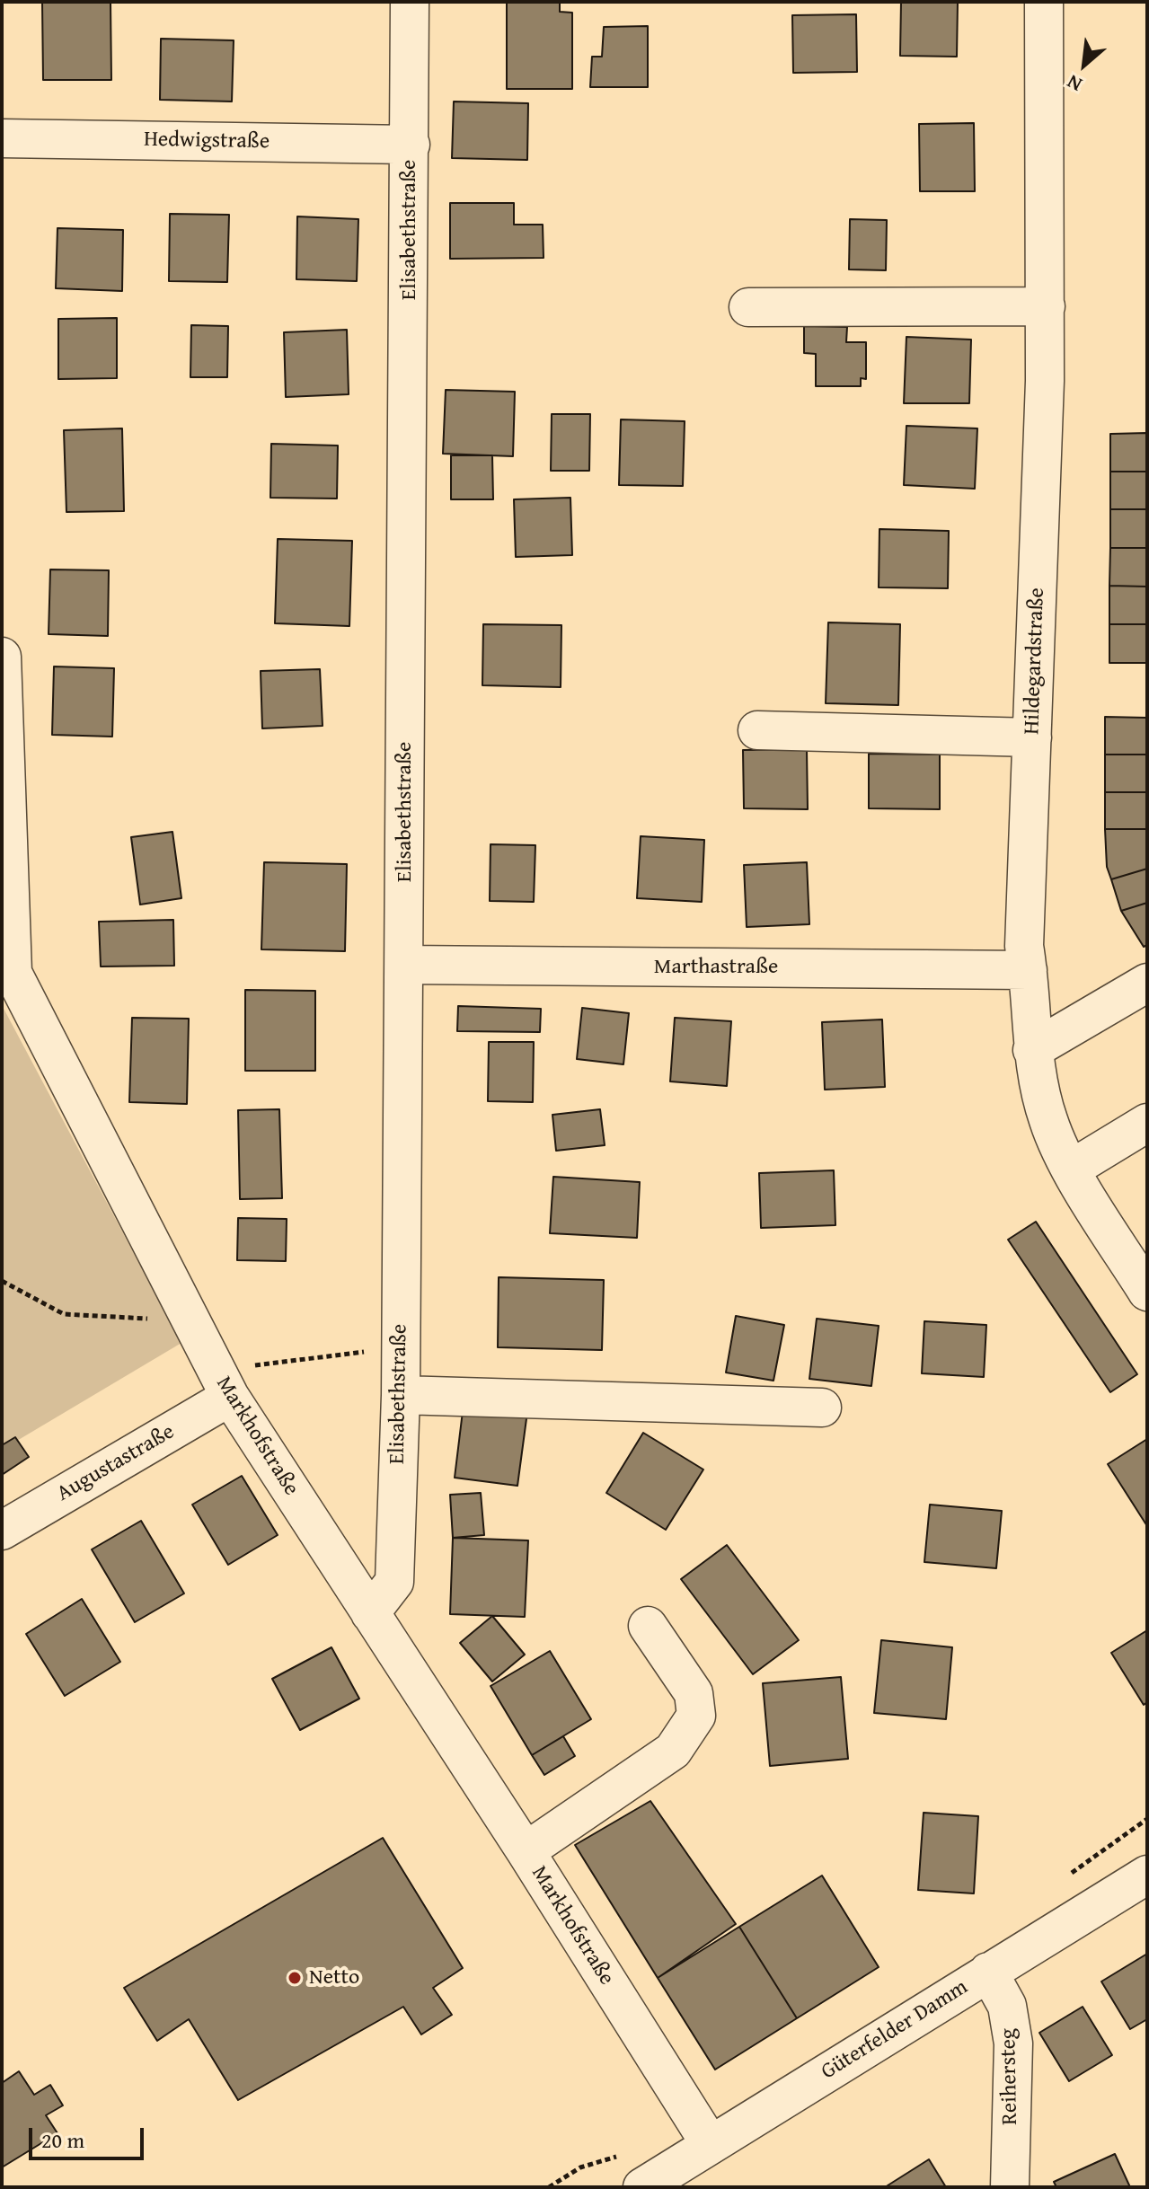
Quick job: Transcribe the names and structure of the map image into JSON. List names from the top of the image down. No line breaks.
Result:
{"streets":{"street":["Hedwigstraße","Elisabethstraße","Hildegardstraße","Marthastraße","Markhofstraße","Augustastraße","Güterfelder Damm","Reihersteg"]},"crossings":[["Hedwigstraße","Elisabethstraße"],["Elisabethstraße","Marthastraße"],["Elisabethstraße","Markhofstraße"],["Hildegardstraße","Marthastraße"],["Markhofstraße","Augustastraße"],["Markhofstraße","Güterfelder Damm"],["Güterfelder Damm","Reihersteg"]],"places":["Netto"],"scale_bar":"20 m","north":"bottom left"}
